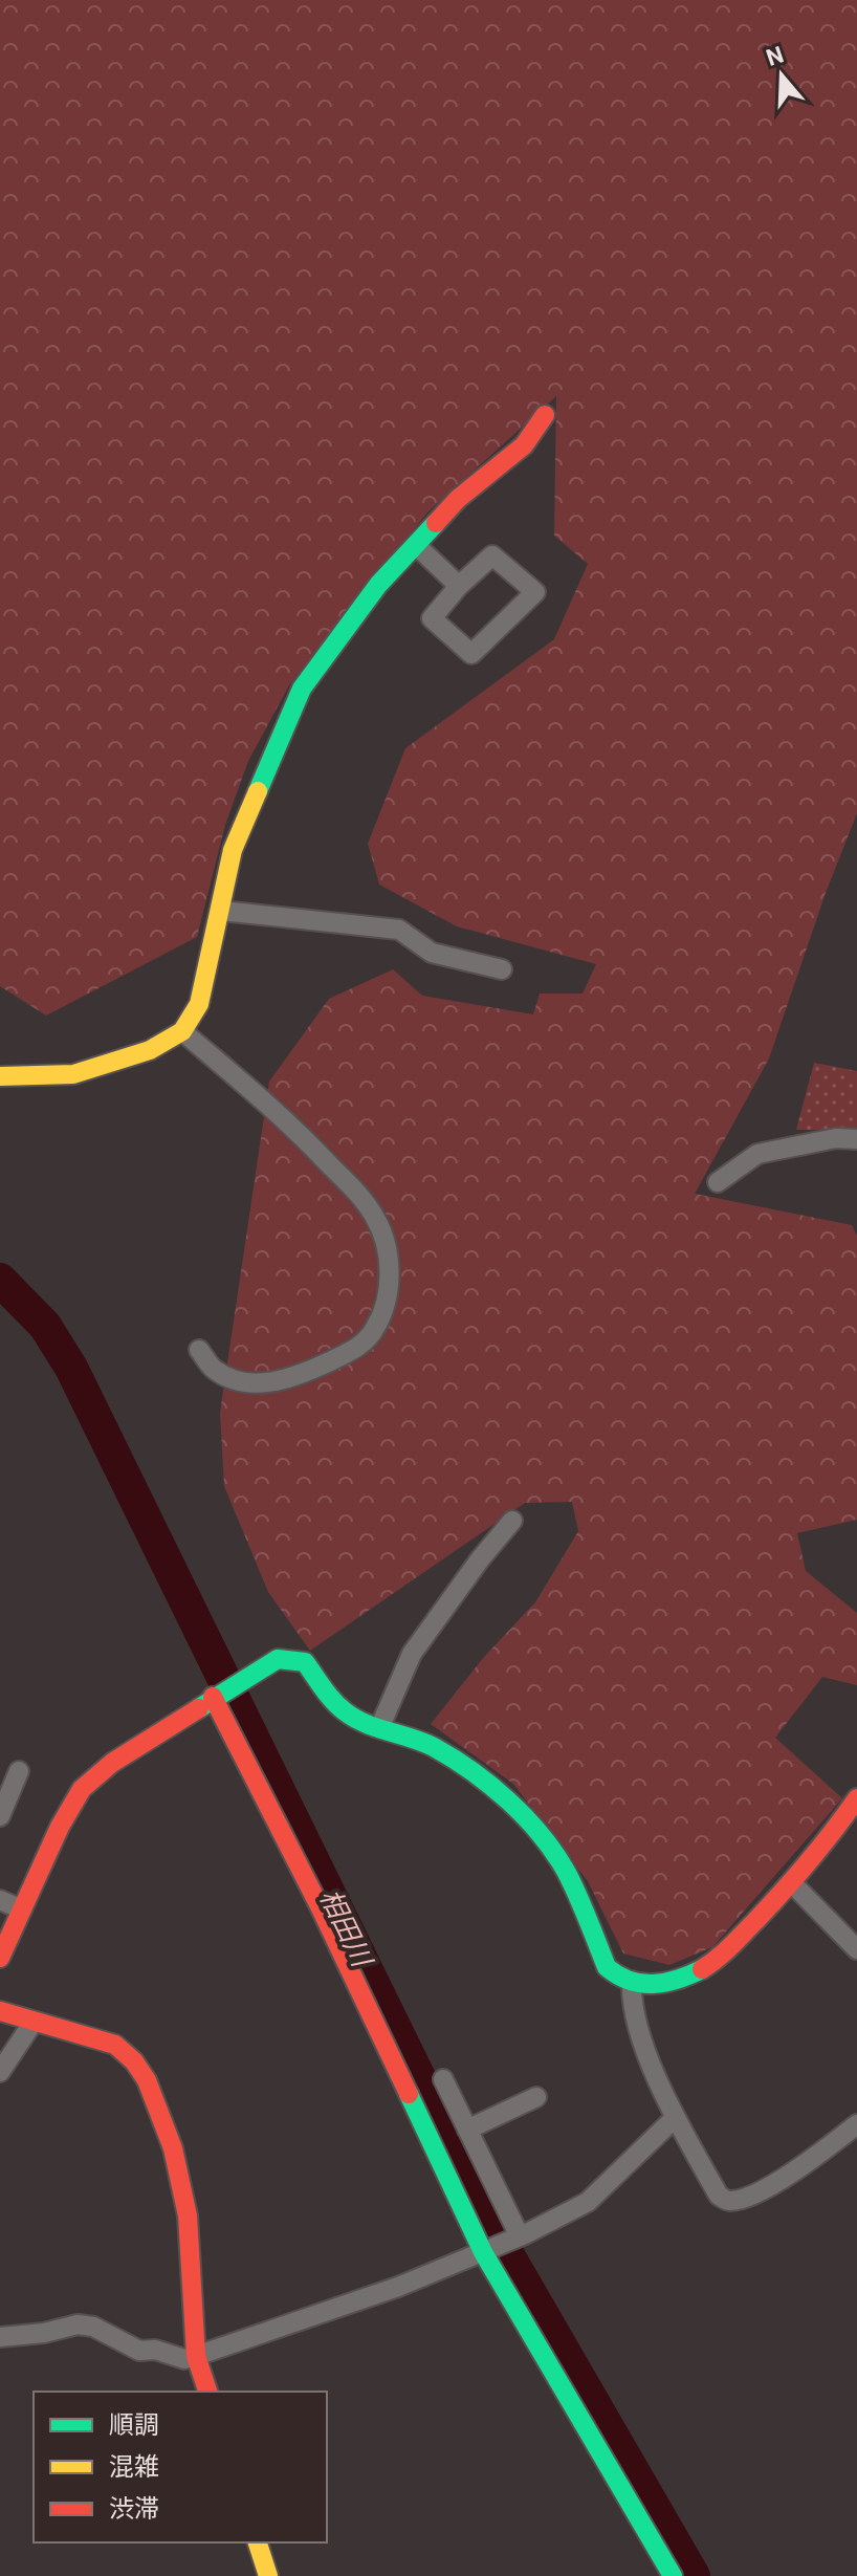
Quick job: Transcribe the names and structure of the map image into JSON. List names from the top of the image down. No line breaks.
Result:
{"water":["相田川"],"legend":["順調","混雑","渋滞"],"north":"top"}
